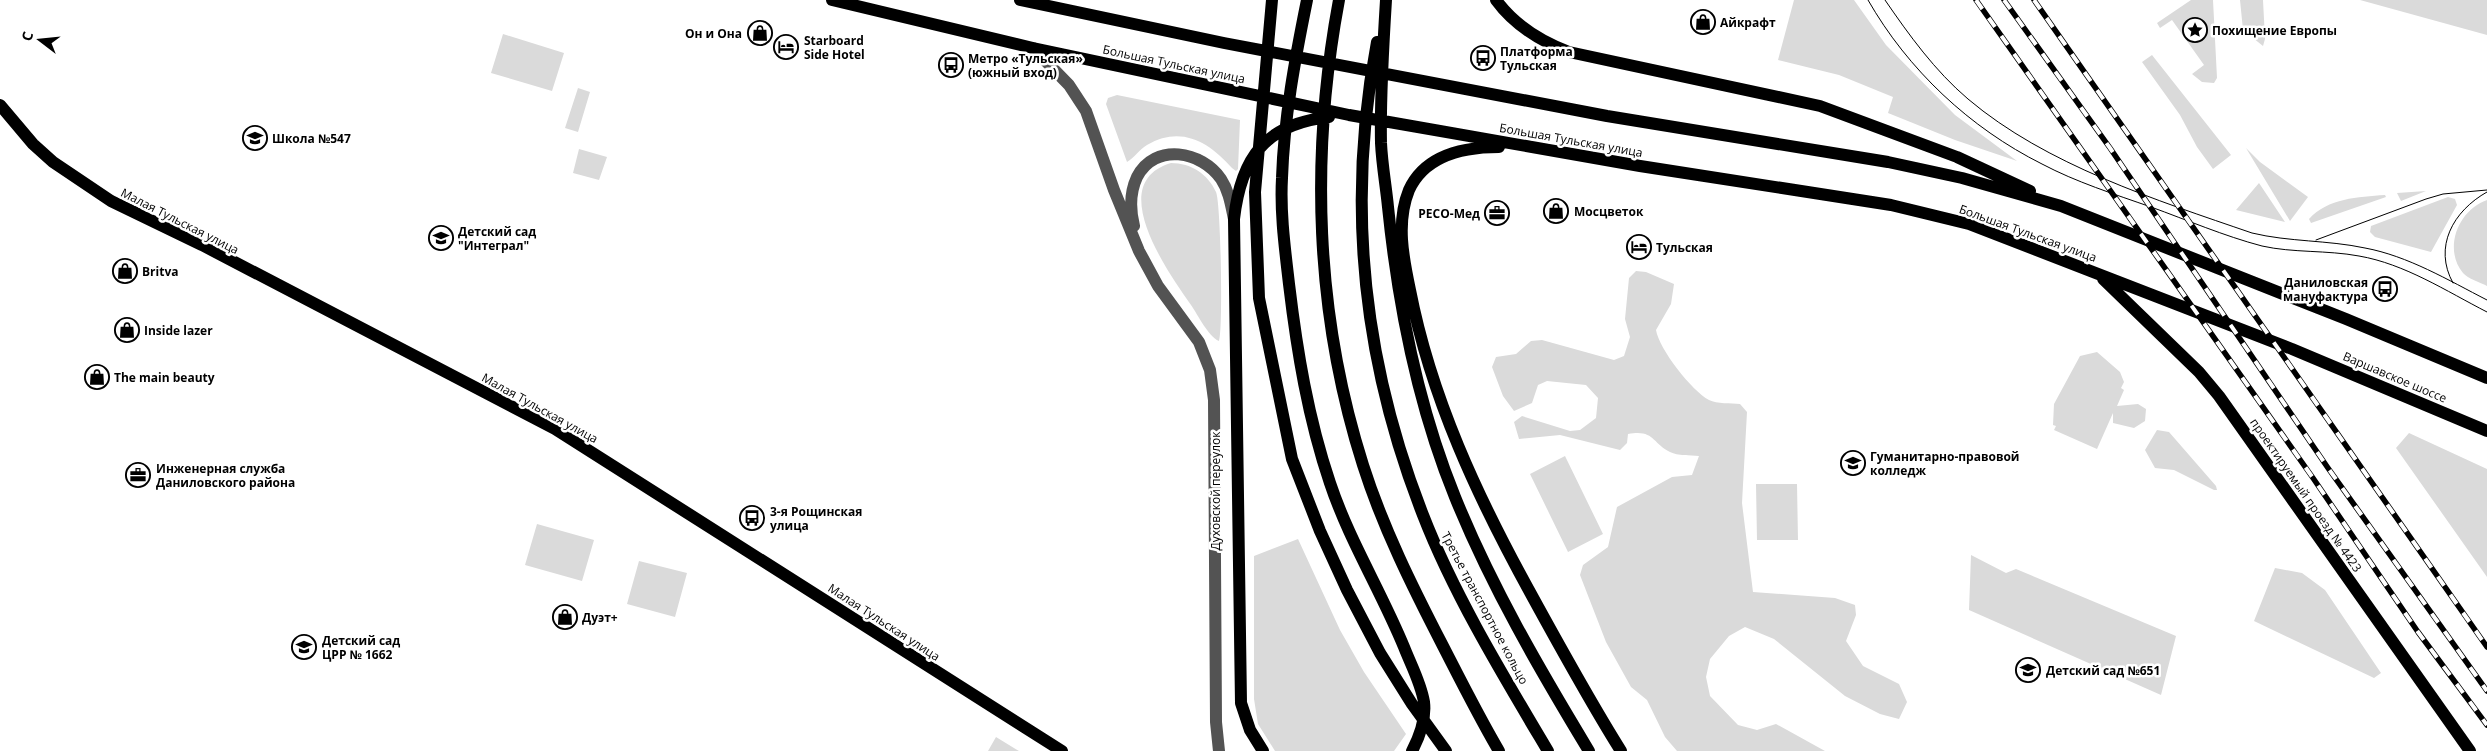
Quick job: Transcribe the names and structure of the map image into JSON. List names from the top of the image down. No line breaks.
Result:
{"streets":{"main road":["Большая Тульская улица","Малая Тульская улица","Варшавское шоссе","проектируемый проезд № 4423","Третье транспортное кольцо"],"street":["Духовской переулок"]},"crossings":[["Большая Тульская улица","Варшавское шоссе"],["Большая Тульская улица","проектируемый проезд № 4423"]],"places":{"shop":["Айкрафт","Он и Она","Мосцветок","Britva","Inside lazer","The main beauty","Дуэт+"],"place":["Похищение Европы"],"hotel":["Starboard Side Hotel","Тульская"],"bus stop":["Платформа Тульская","Метро «Тульская» (южный вход)","Даниловская мануфактура","3-я Рощинская улица"],"school or university":["Школа №547","Детский сад \"Интеграл\"","Гуманитарно-правовой колледж","Детский сад ЦРР № 1662","Детский сад №651"],"office":["РЕСО-Мед","Инженерная служба Даниловского района"]},"north":"left"}
